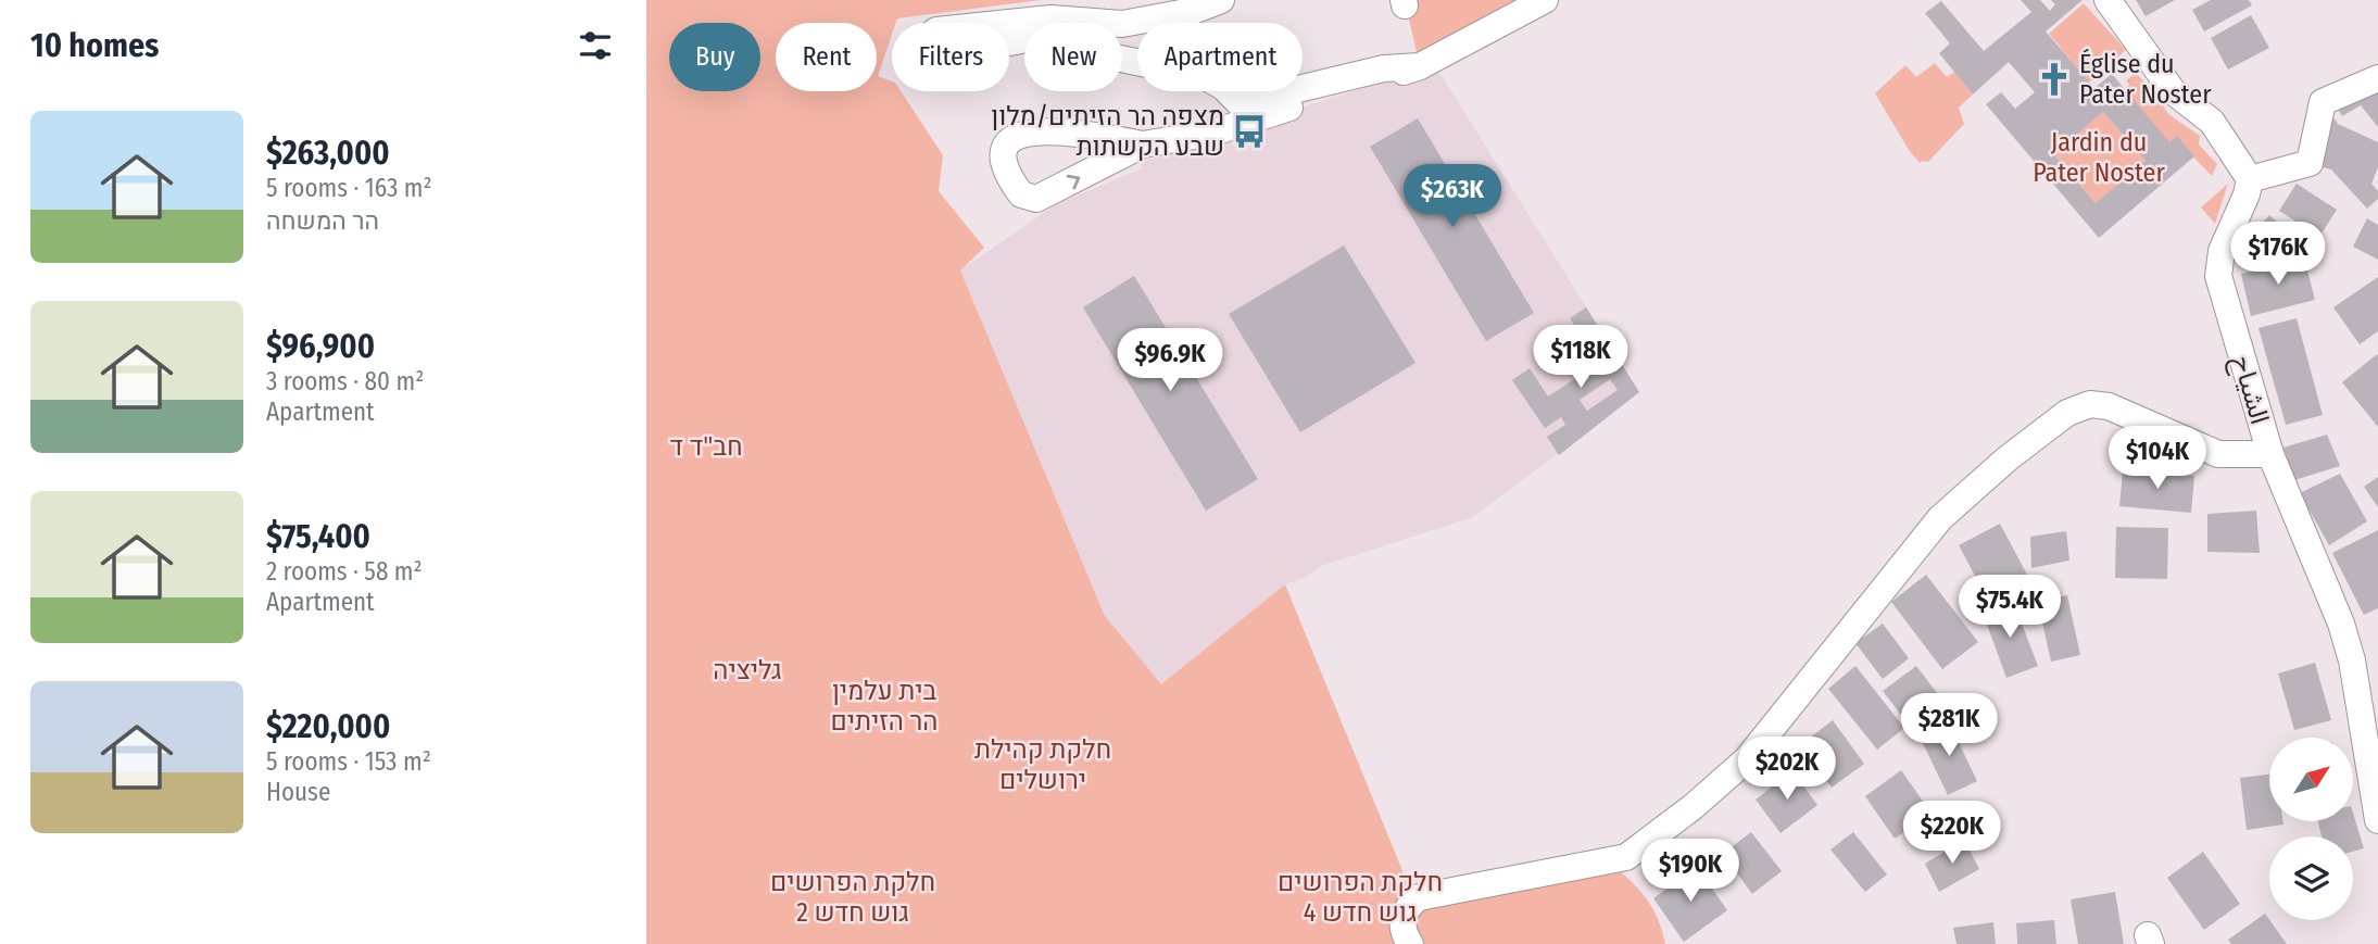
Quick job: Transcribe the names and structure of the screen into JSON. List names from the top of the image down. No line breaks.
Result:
{"streets":{"street":["الشياح"]},"parks":["Jardin du Pater Noster","חב\"ד ד","גליציה","בית עלמין הר הזיתים","חלקת קהילת ירושלים","חלקת הפרושים גוש חדש 2","חלקת הפרושים גוש חדש 4"],"places":{"church":["Église du Pater Noster"],"bus stop":["מצפה הר הזיתים/מלון שבע הקשתות"]},"north":"top right","page":{"heading":"10 homes","chip":["Buy","Rent","Filters","New","Apartment"],"list":[{"name":"$263,000","note":"5 rooms · 163 m² · הר המשחה"},{"name":"$96,900","note":"3 rooms · 80 m² · Apartment"},{"name":"$75,400","note":"2 rooms · 58 m² · Apartment"},{"name":"$220,000","note":"5 rooms · 153 m² · House"}],"price":["$263K","$176K","$118K","$96.9K","$104K","$75.4K","$281K","$202K","$220K","$190K"]}}
